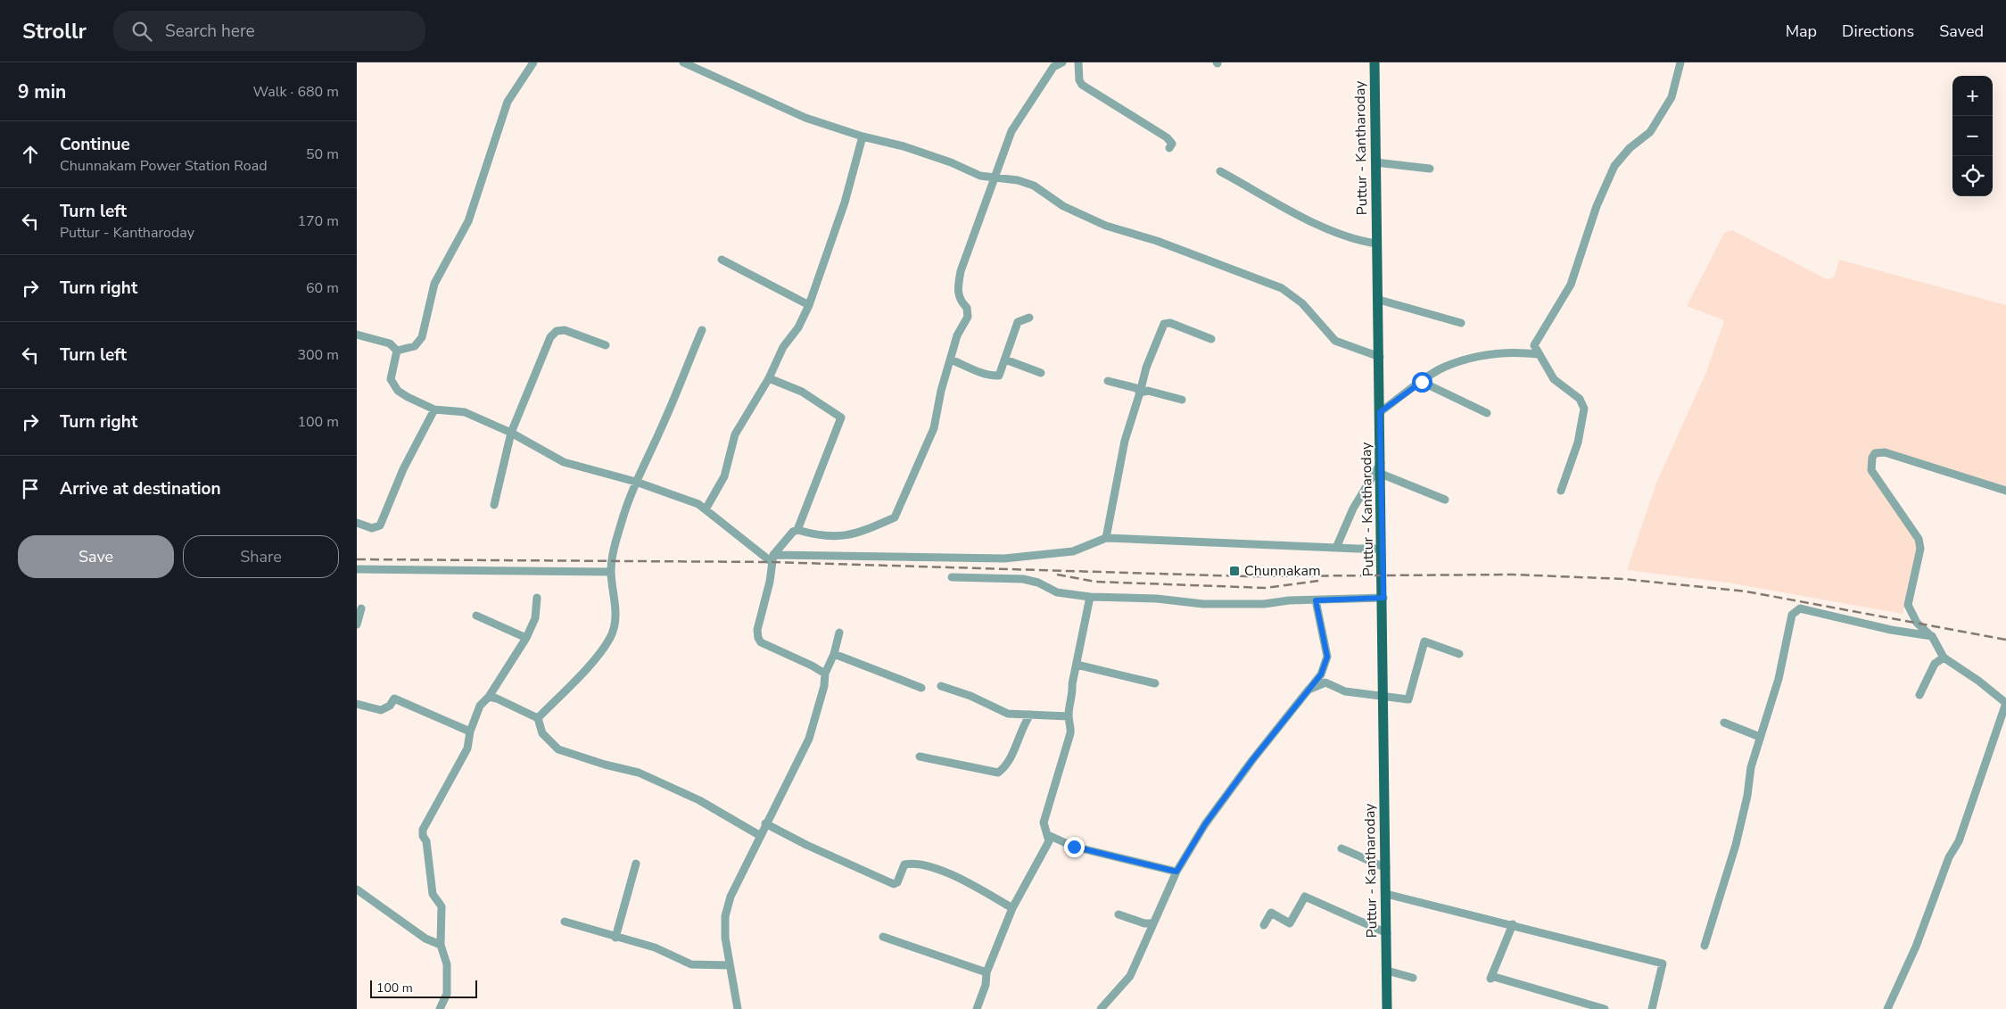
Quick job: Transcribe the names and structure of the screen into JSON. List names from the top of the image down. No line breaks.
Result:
{"streets":{"main road":["Puttur - Kantharoday"]},"places":{"transit":["Chunnakam"]},"scale_bar":"100 m","page":{"header":"Strollr","search":"Search here","nav":["Map","Directions","Saved"],"heading":["9 min","Walk · 680 m"],"map_buttons":["+","−"],"list":[["Continue","Chunnakam Power Station Road","50 m"],["Turn left","Puttur - Kantharoday","170 m"],["Turn right","60 m"],["Turn left","300 m"],["Turn right","100 m"],"Arrive at destination"],"buttons":["Save","Share"],"scale":"100 m"}}
